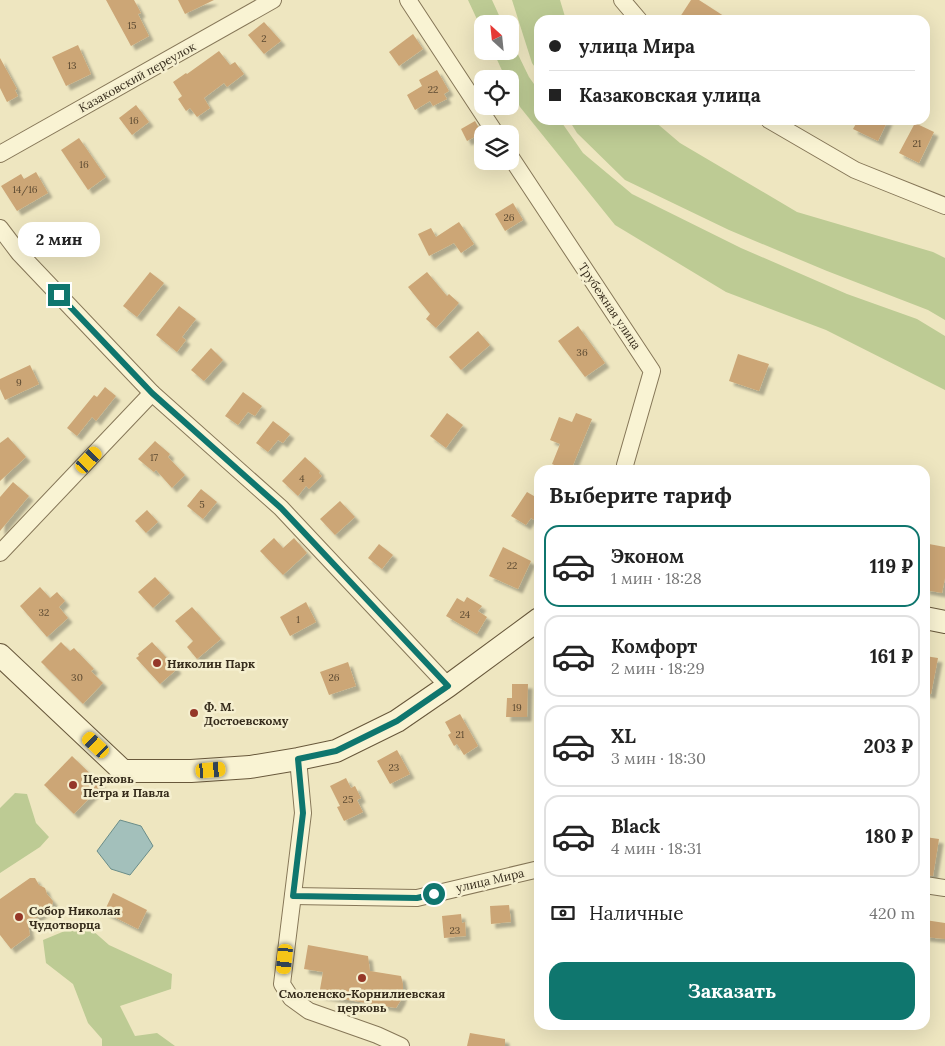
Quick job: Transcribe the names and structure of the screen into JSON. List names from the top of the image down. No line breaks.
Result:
{"streets":{"street":["Казаковский переулок","Трубежная улица","улица Мира"]},"places":["Николин Парк","Ф. М. Достоевскому","Церковь Петра и Павла","Собор Николая Чудотворца","Смоленско-Корнилиевская церковь"],"house_numbers":["15","2","13","22","16","21","16","14/16","26","36","9","17","4","5","22","32","24","1","30","26","19","21","23","25","23"],"north":"top left","page":{"banner":["улица Мира","Казаковская улица"],"bubble":"2 мин","heading":"Выберите тариф","list":[{"name":"Эконом","note":"1 мин · 18:28","value":"119 ₽"},{"name":"Комфорт","note":"2 мин · 18:29","value":"161 ₽"},{"name":"XL","note":"3 мин · 18:30","value":"203 ₽"},{"name":"Black","note":"4 мин · 18:31","value":"180 ₽"}],"pay":["Наличные","420 m"],"buttons":"Заказать"}}
